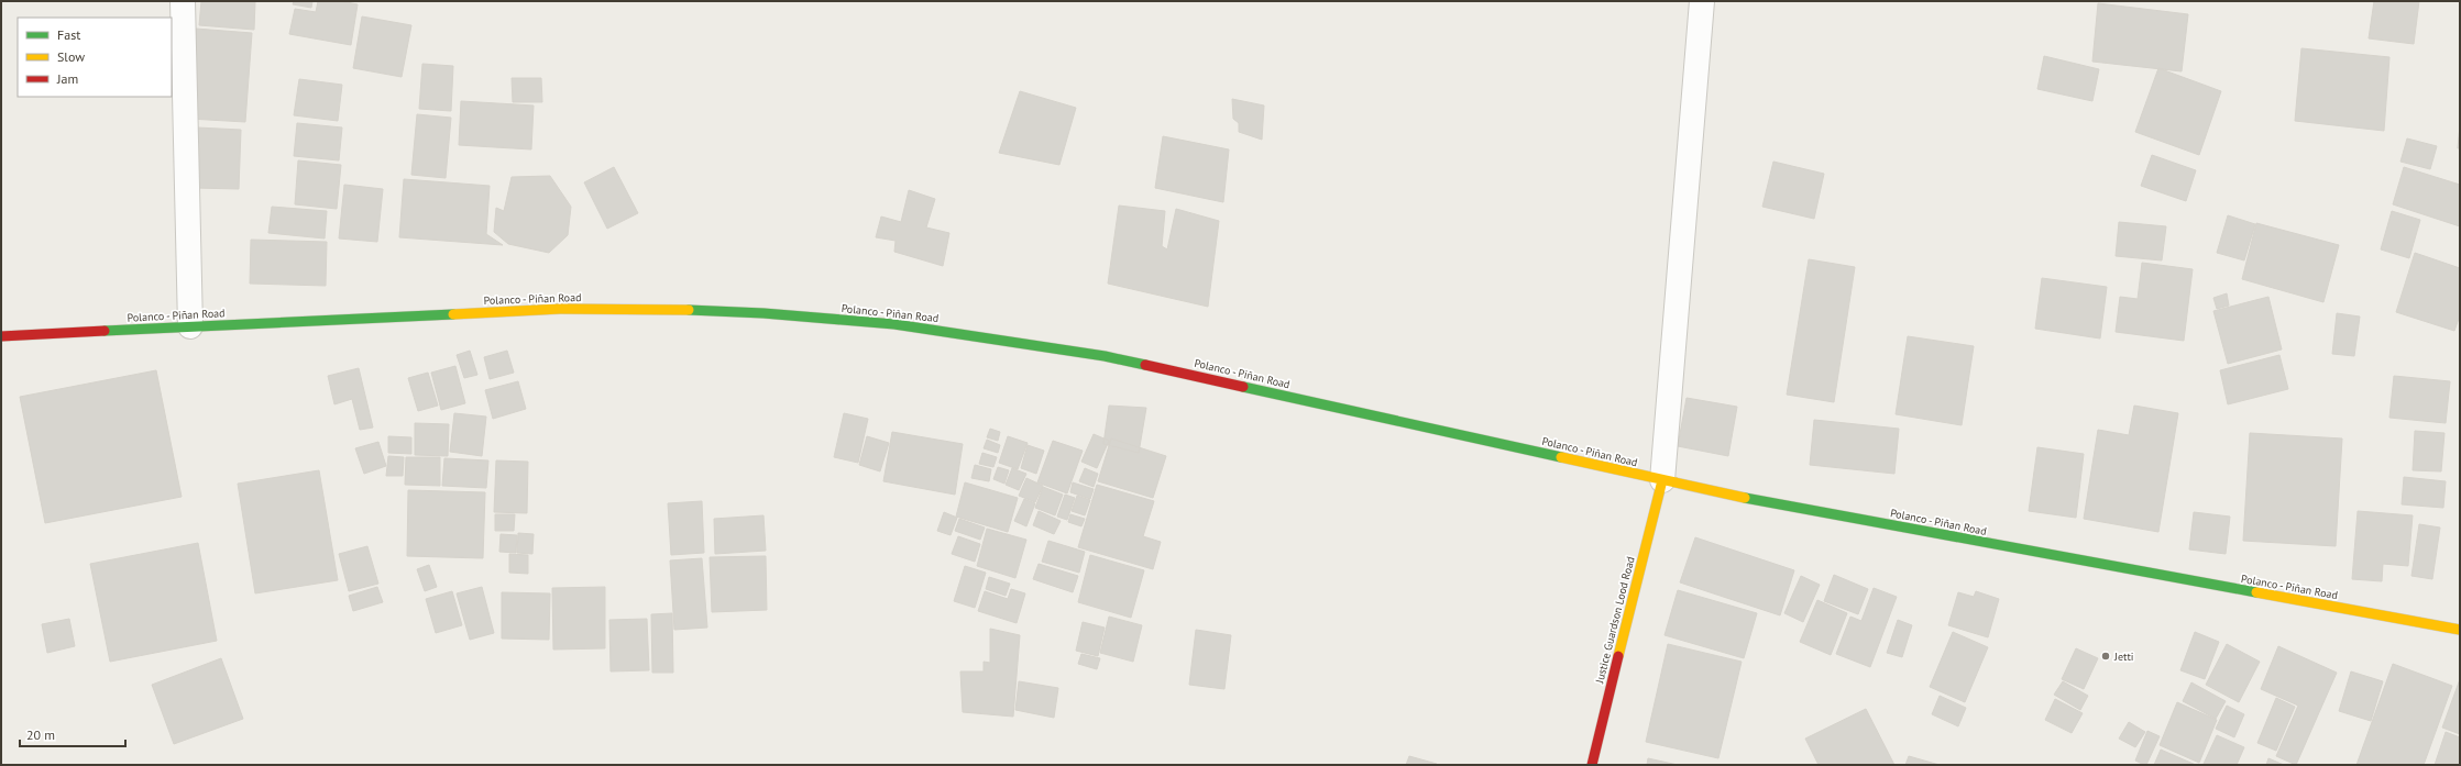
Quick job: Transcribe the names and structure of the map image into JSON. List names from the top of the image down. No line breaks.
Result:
{"streets":{"main road":["Polanco - Piñan Road","Justice Guardson Lood Road"]},"crossings":[["Polanco - Piñan Road","Justice Guardson Lood Road"]],"places":["Jetti"],"legend":["Fast","Slow","Jam"],"scale_bar":"20 m"}
